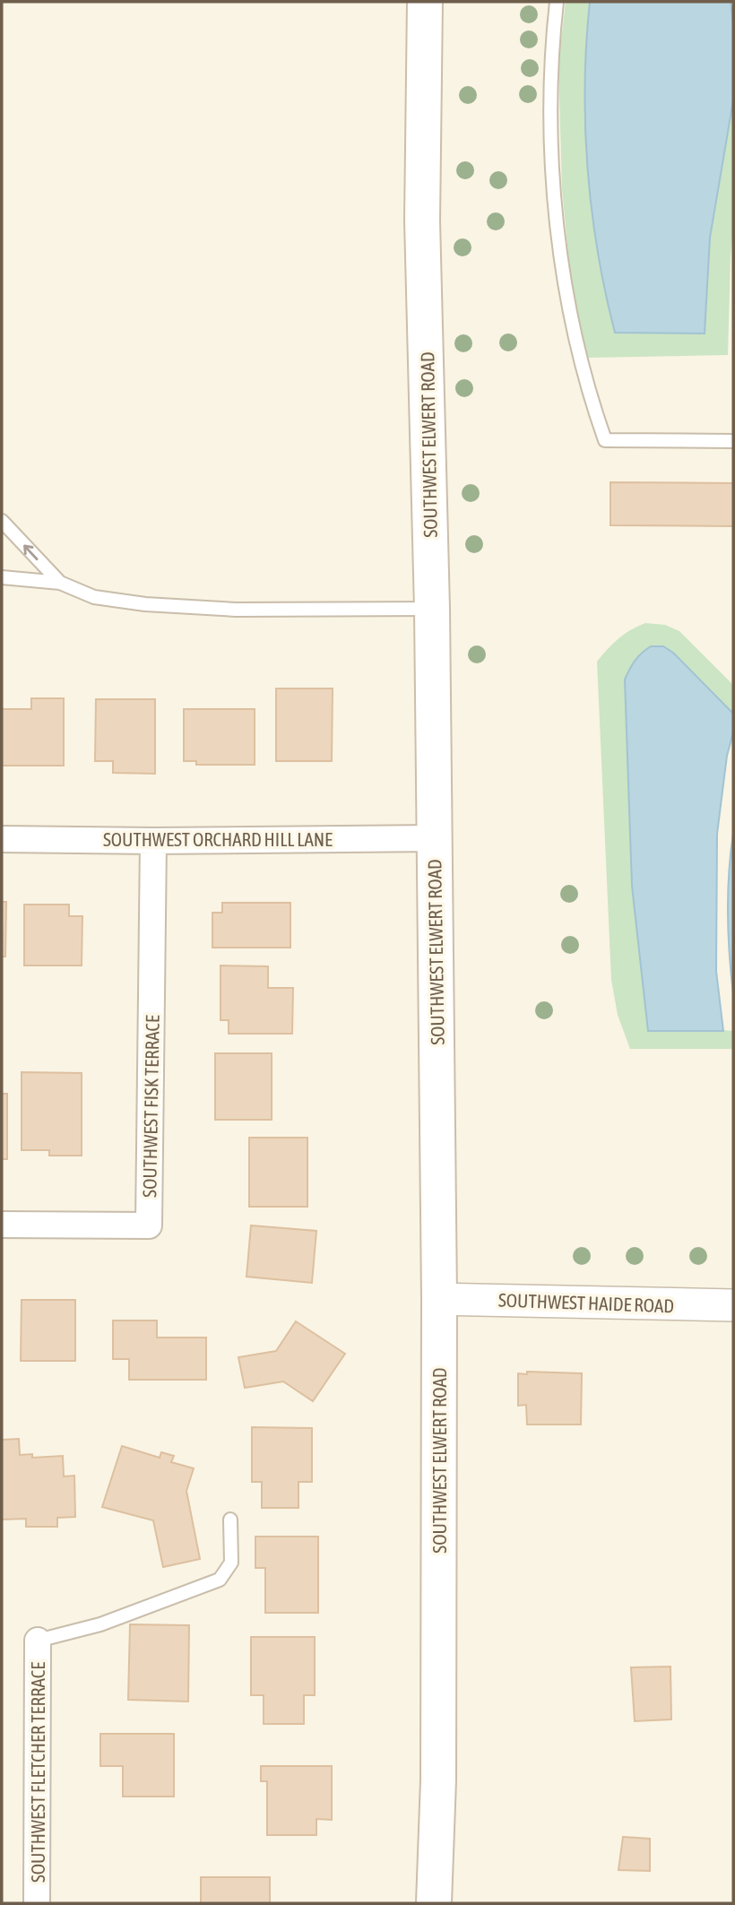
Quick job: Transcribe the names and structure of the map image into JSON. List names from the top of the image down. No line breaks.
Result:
{"streets":{"main road":["SOUTHWEST ELWERT ROAD"],"street":["SOUTHWEST ORCHARD HILL LANE","SOUTHWEST FISK TERRACE","SOUTHWEST HAIDE ROAD","SOUTHWEST FLETCHER TERRACE"]},"crossings":[["SOUTHWEST ELWERT ROAD","SOUTHWEST ORCHARD HILL LANE"],["SOUTHWEST ELWERT ROAD","SOUTHWEST HAIDE ROAD"],["SOUTHWEST ORCHARD HILL LANE","SOUTHWEST FISK TERRACE"]]}
